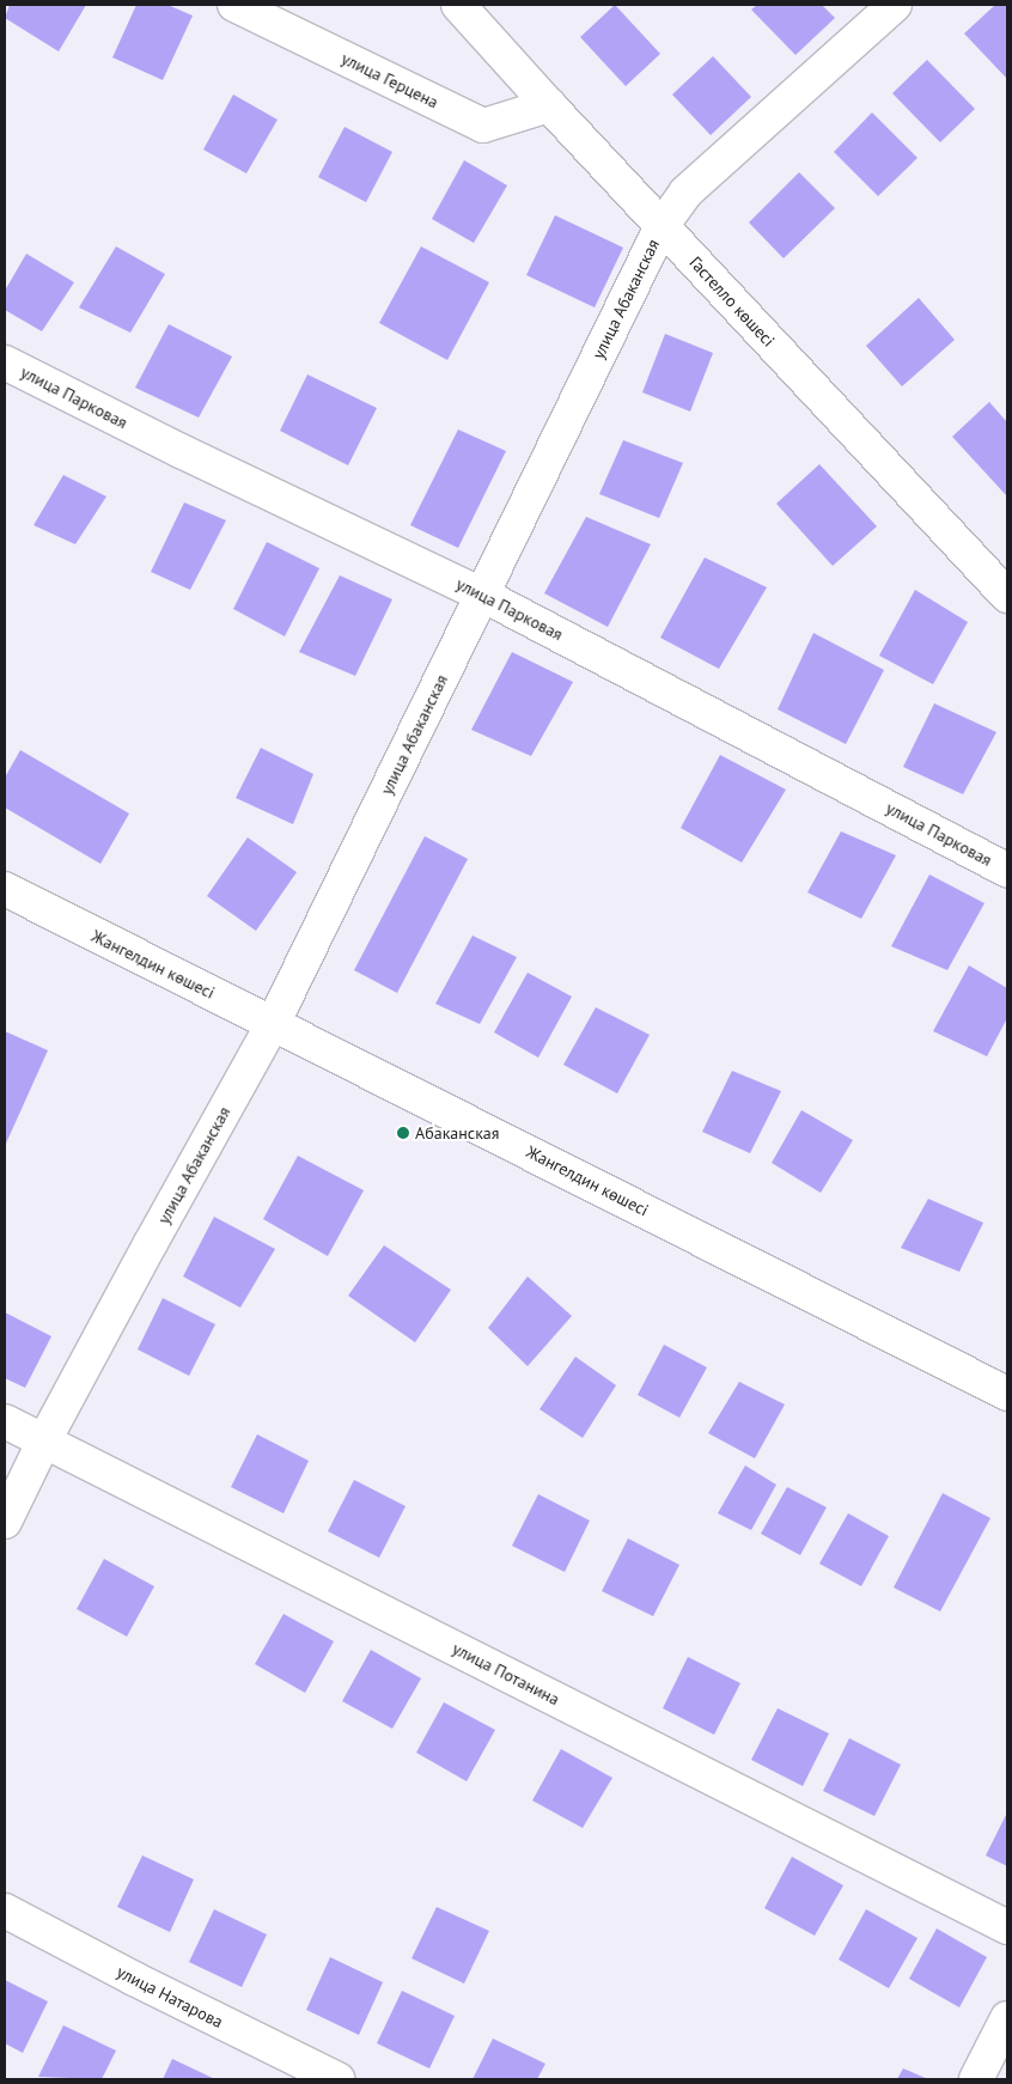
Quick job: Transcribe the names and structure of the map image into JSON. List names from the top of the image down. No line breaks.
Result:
{"streets":{"street":["улица Герцена","улица Абаканская","Гастелло көшесі","улица Парковая","Жангелдин көшесі","улица Потанина","улица Натарова"]},"crossings":[["улица Герцена","Гастелло көшесі"],["улица Абаканская","Гастелло көшесі"],["улица Абаканская","улица Парковая"],["улица Абаканская","Жангелдин көшесі"],["улица Абаканская","улица Потанина"]],"places":["Абаканская"]}
